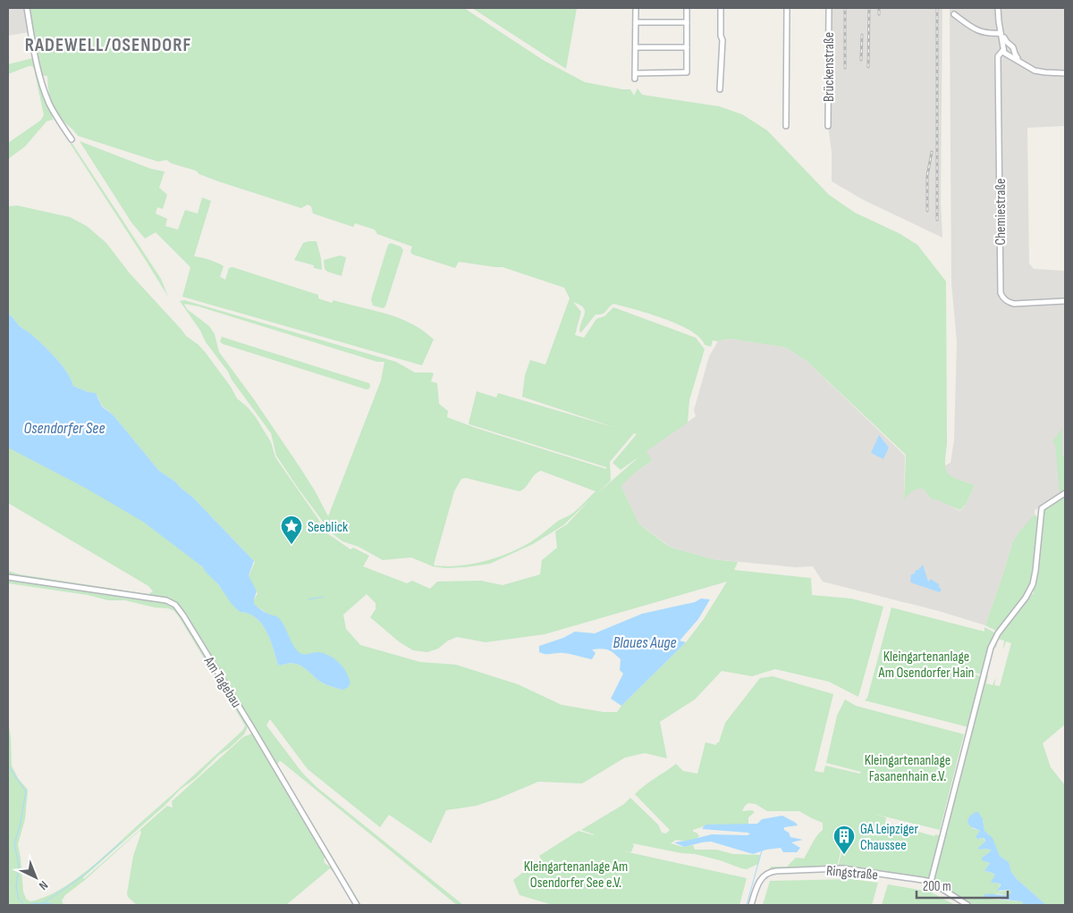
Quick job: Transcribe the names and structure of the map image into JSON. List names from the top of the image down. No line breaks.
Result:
{"streets":{"street":["Brückenstraße","Chemiestraße","Am Tagebau","Ringstraße"]},"districts":["RADEWELL/OSENDORF"],"water":["Osendorfer See","Blaues Auge"],"parks":["Kleingartenanlage Am Osendorfer Hain","Kleingartenanlage Fasanenhain e.V.","Kleingartenanlage Am Osendorfer See e.V."],"places":{"place":["Seeblick"],"building":["GA Leipziger Chaussee"]},"scale_bar":"200 m","north":"bottom right"}
